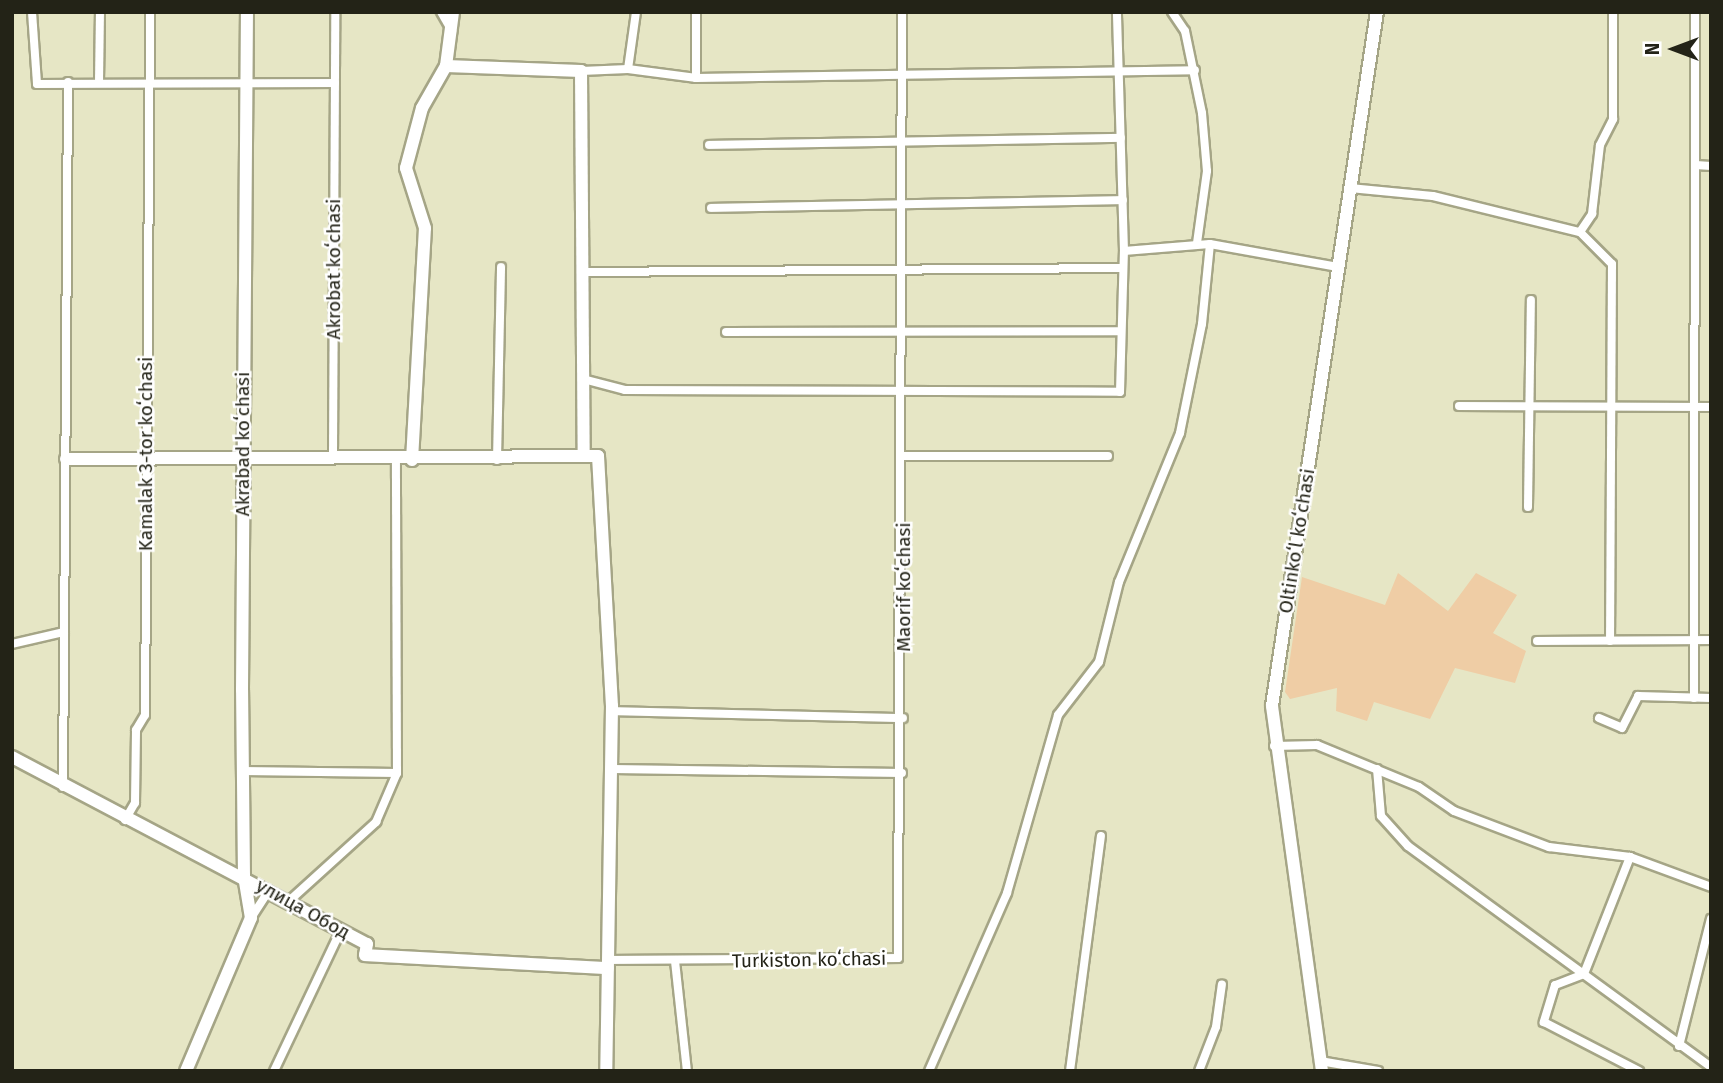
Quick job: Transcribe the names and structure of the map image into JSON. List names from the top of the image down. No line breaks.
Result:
{"streets":{"street":["Akrobat koʻchasi","Akrabad koʻchasi","Kamalak 3-tor koʻchasi","Oltinkoʻl koʻchasi","Maorif koʻchasi","улица Обод","Turkiston koʻchasi"]},"crossings":[["Akrabad koʻchasi","улица Обод"],["Kamalak 3-tor koʻchasi","улица Обод"],["Maorif koʻchasi","Turkiston koʻchasi"]],"north":"left"}
